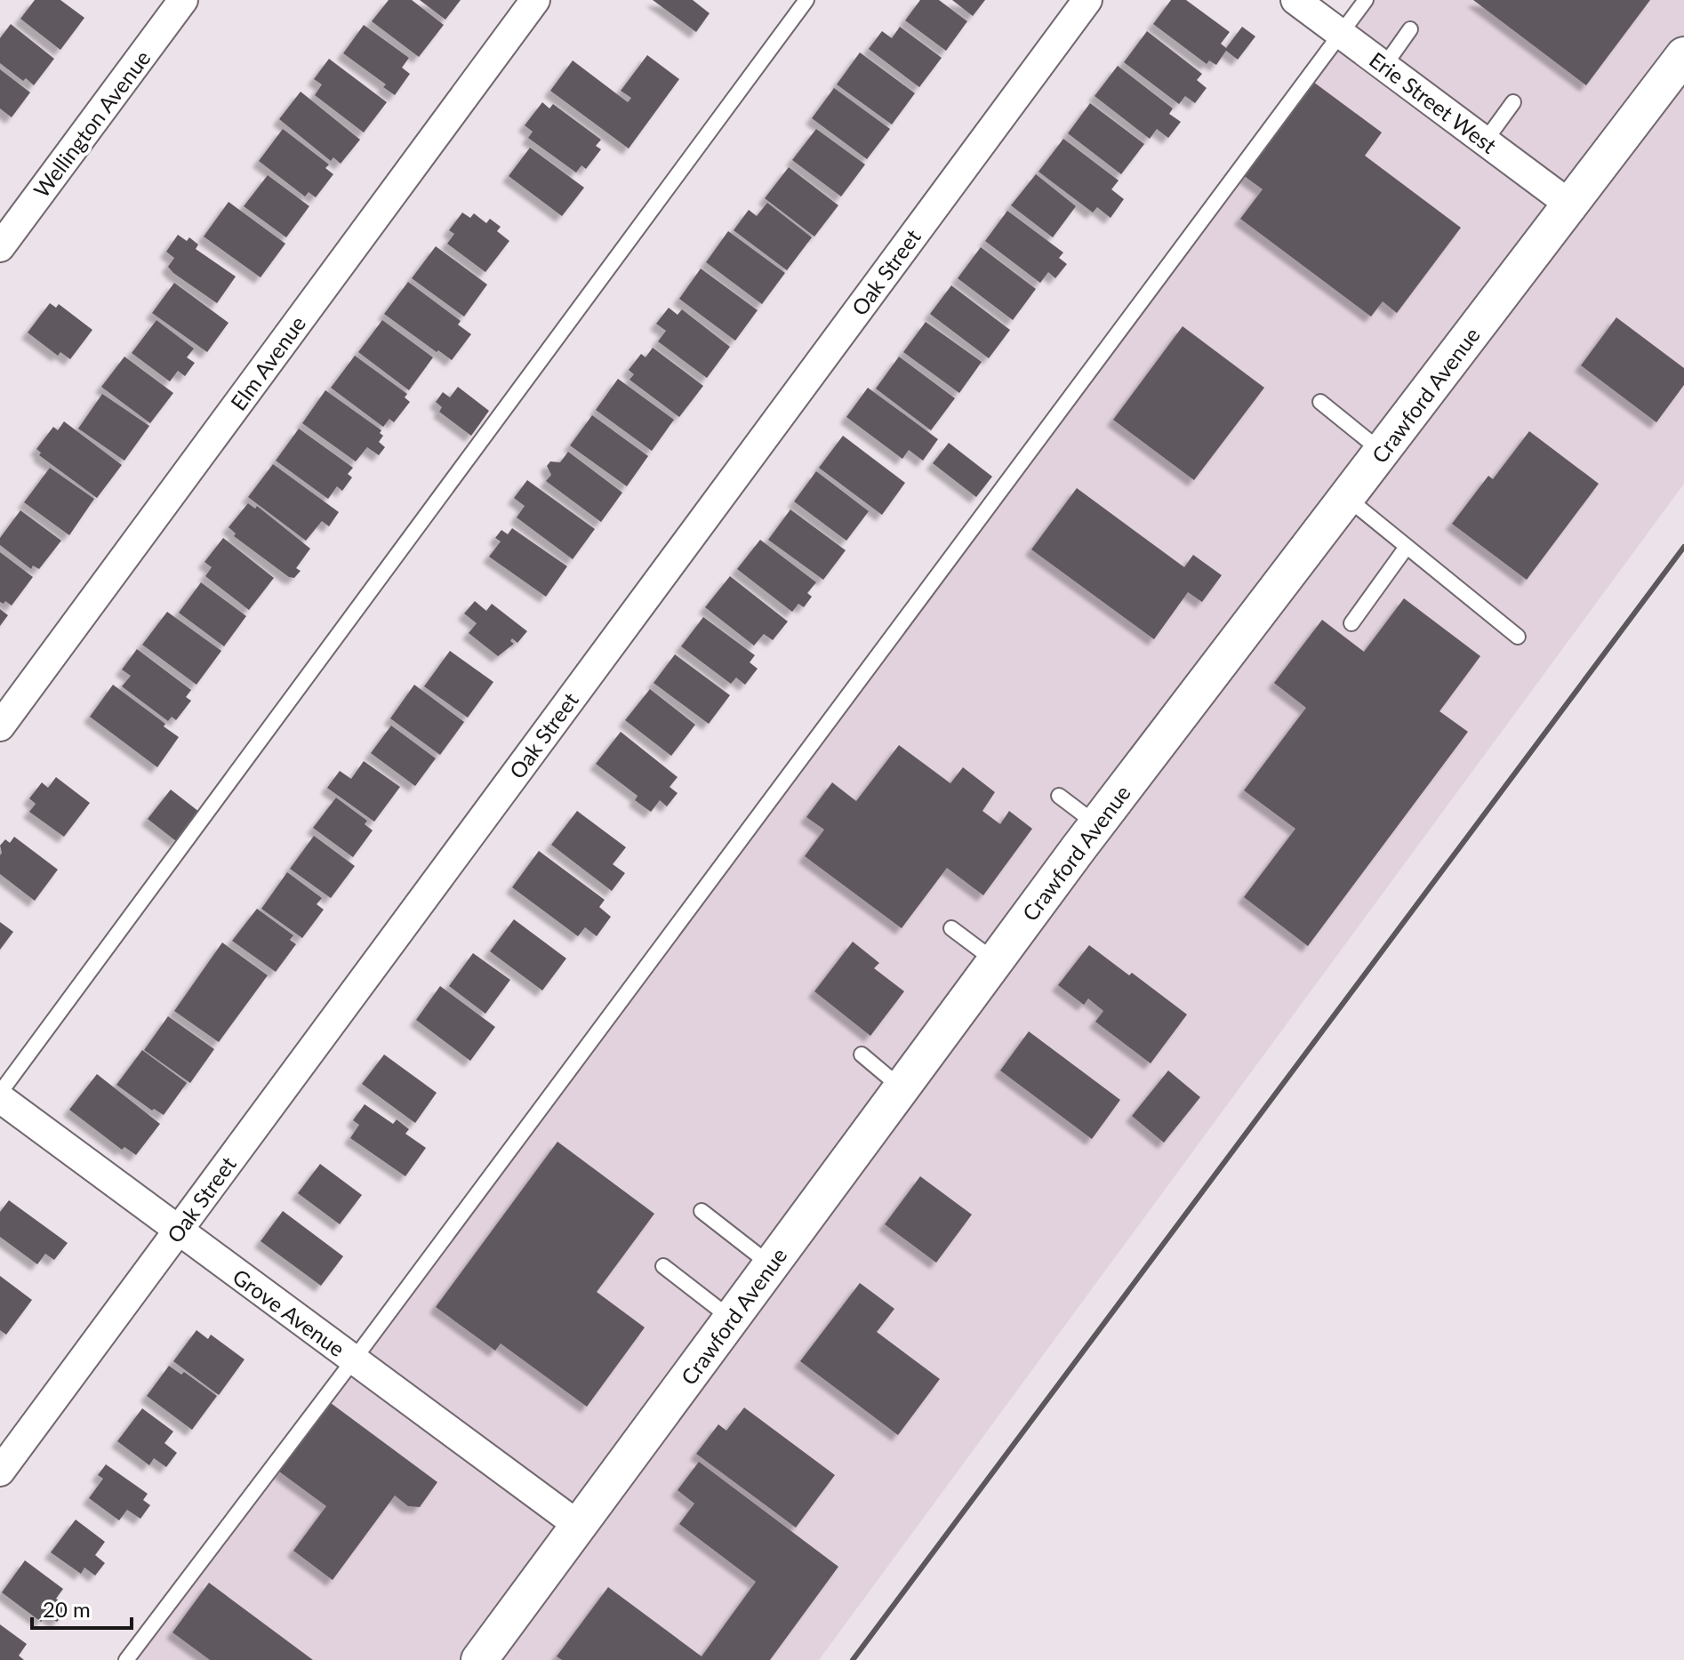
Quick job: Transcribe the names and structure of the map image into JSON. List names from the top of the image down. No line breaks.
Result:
{"streets":{"street":["Erie Street West","Wellington Avenue","Oak Street","Elm Avenue","Crawford Avenue","Grove Avenue"]},"crossings":[["Erie Street West","Crawford Avenue"],["Oak Street","Grove Avenue"],["Crawford Avenue","Grove Avenue"]],"scale_bar":"20 m"}
